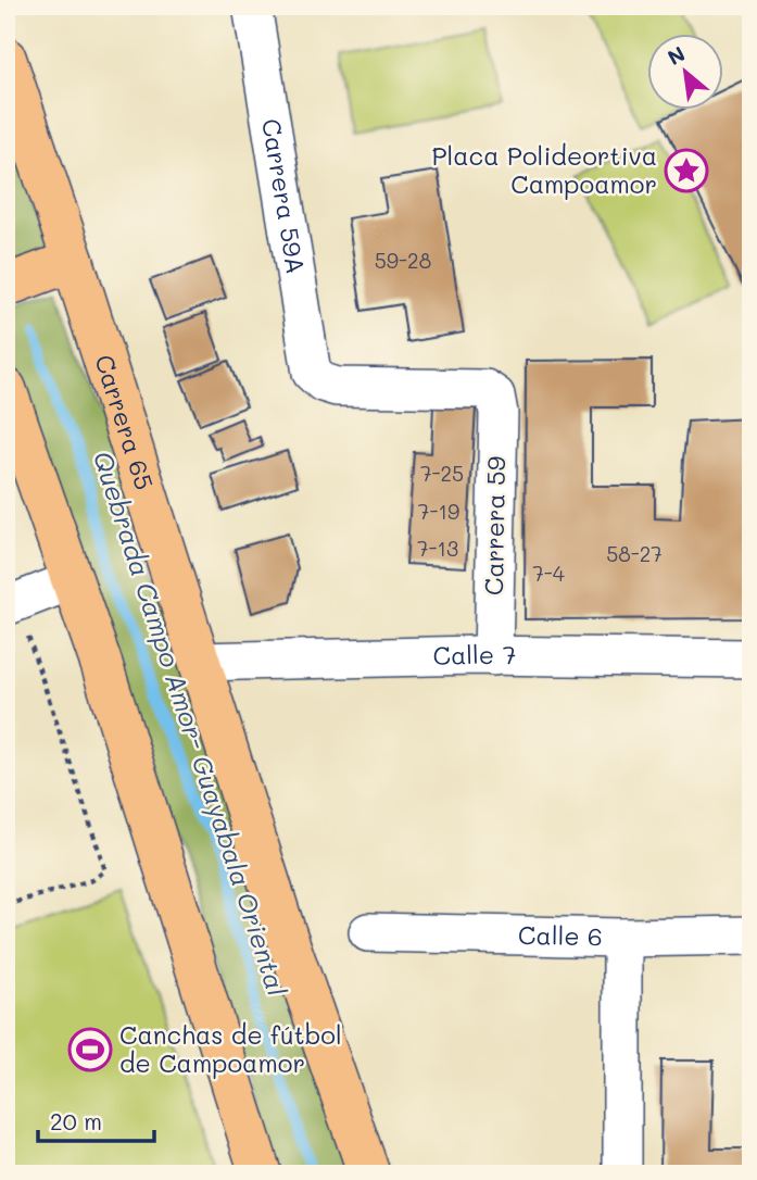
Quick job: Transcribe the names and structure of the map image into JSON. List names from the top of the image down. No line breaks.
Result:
{"streets":{"main road":["Carrera 65"],"street":["Carrera 59A","Carrera 59","Calle 7","Calle 6"]},"crossings":[["Carrera 59A","Carrera 59"],["Carrera 65","Calle 7"],["Carrera 59","Calle 7"]],"water":["Quebrada Campo Amor- Guayabala Oriental"],"places":{"place":["Placa Polideortiva Campoamor"],"sports":["Canchas de fútbol de Campoamor"]},"house_numbers":["59-28","7-25","7-19","7-13","58-27","7-4"],"scale_bar":"20 m","north":"top left"}
